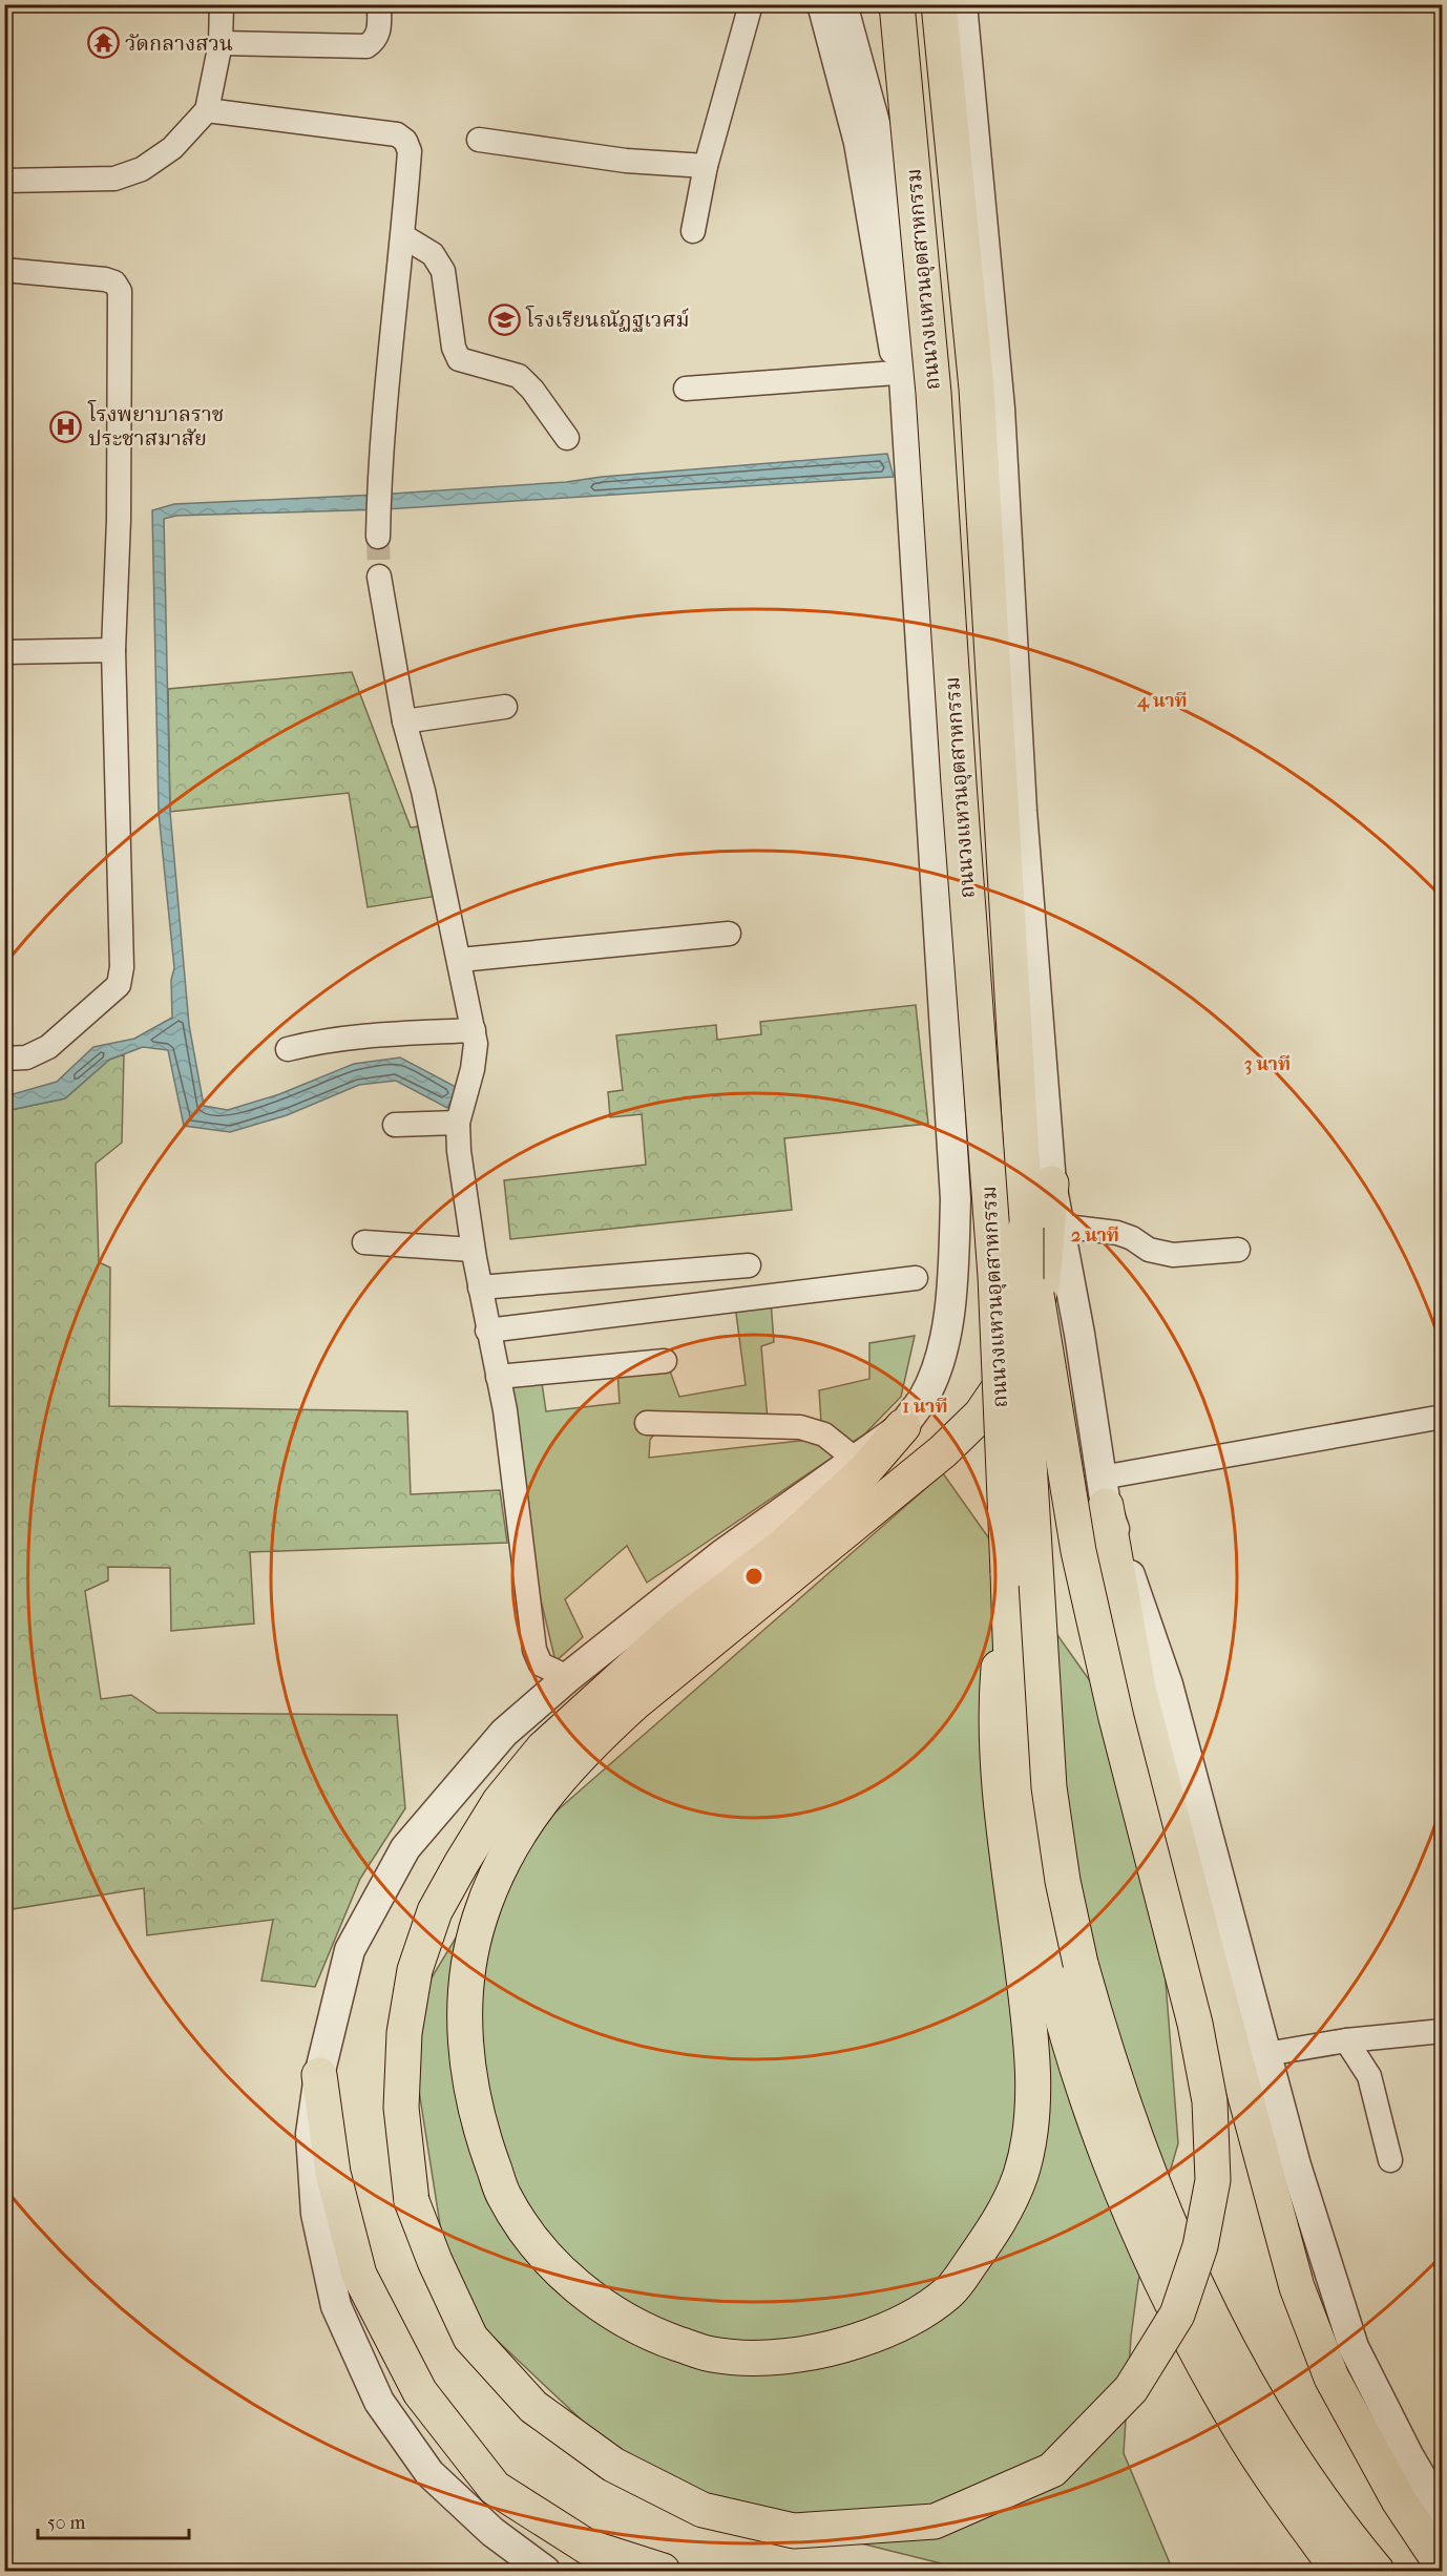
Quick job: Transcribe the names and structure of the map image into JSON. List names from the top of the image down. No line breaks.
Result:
{"streets":{"main road":["ถนนวงแหวนอุตสาหกรรม"]},"places":{"temple":["วัดกลางสวน"],"school or university":["โรงเรียนณัฏฐเวศม์"],"hospital":["โรงพยาบาลราช ประชาสมาสัย"]},"scale_bar":"50 m","rings":["4 นาที","3 นาที","2 นาที","1 นาที"]}
